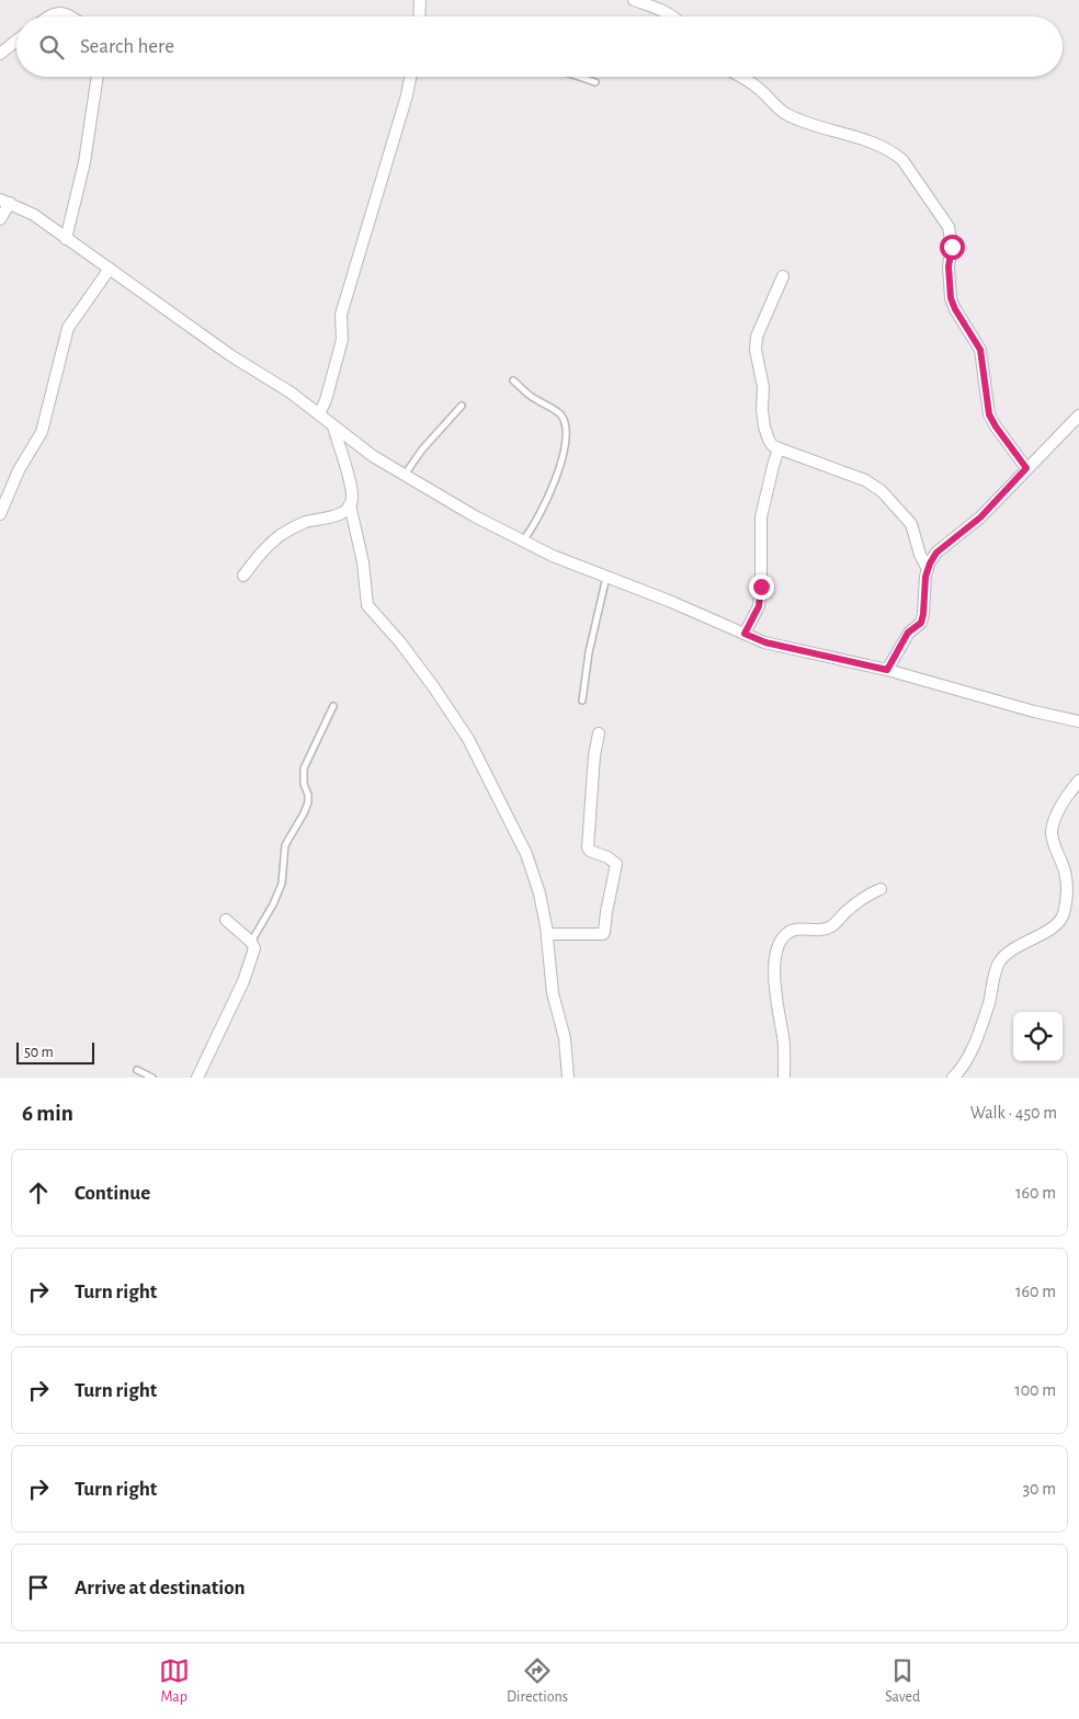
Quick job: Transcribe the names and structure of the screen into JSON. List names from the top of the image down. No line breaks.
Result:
{"scale_bar":"50 m","page":{"search":"Search here","scale":"50 m","heading":["6 min","Walk · 450 m"],"list":[["Continue","160 m"],["Turn right","160 m"],["Turn right","100 m"],["Turn right","30 m"],"Arrive at destination"],"nav":["Map","Directions","Saved"]}}
